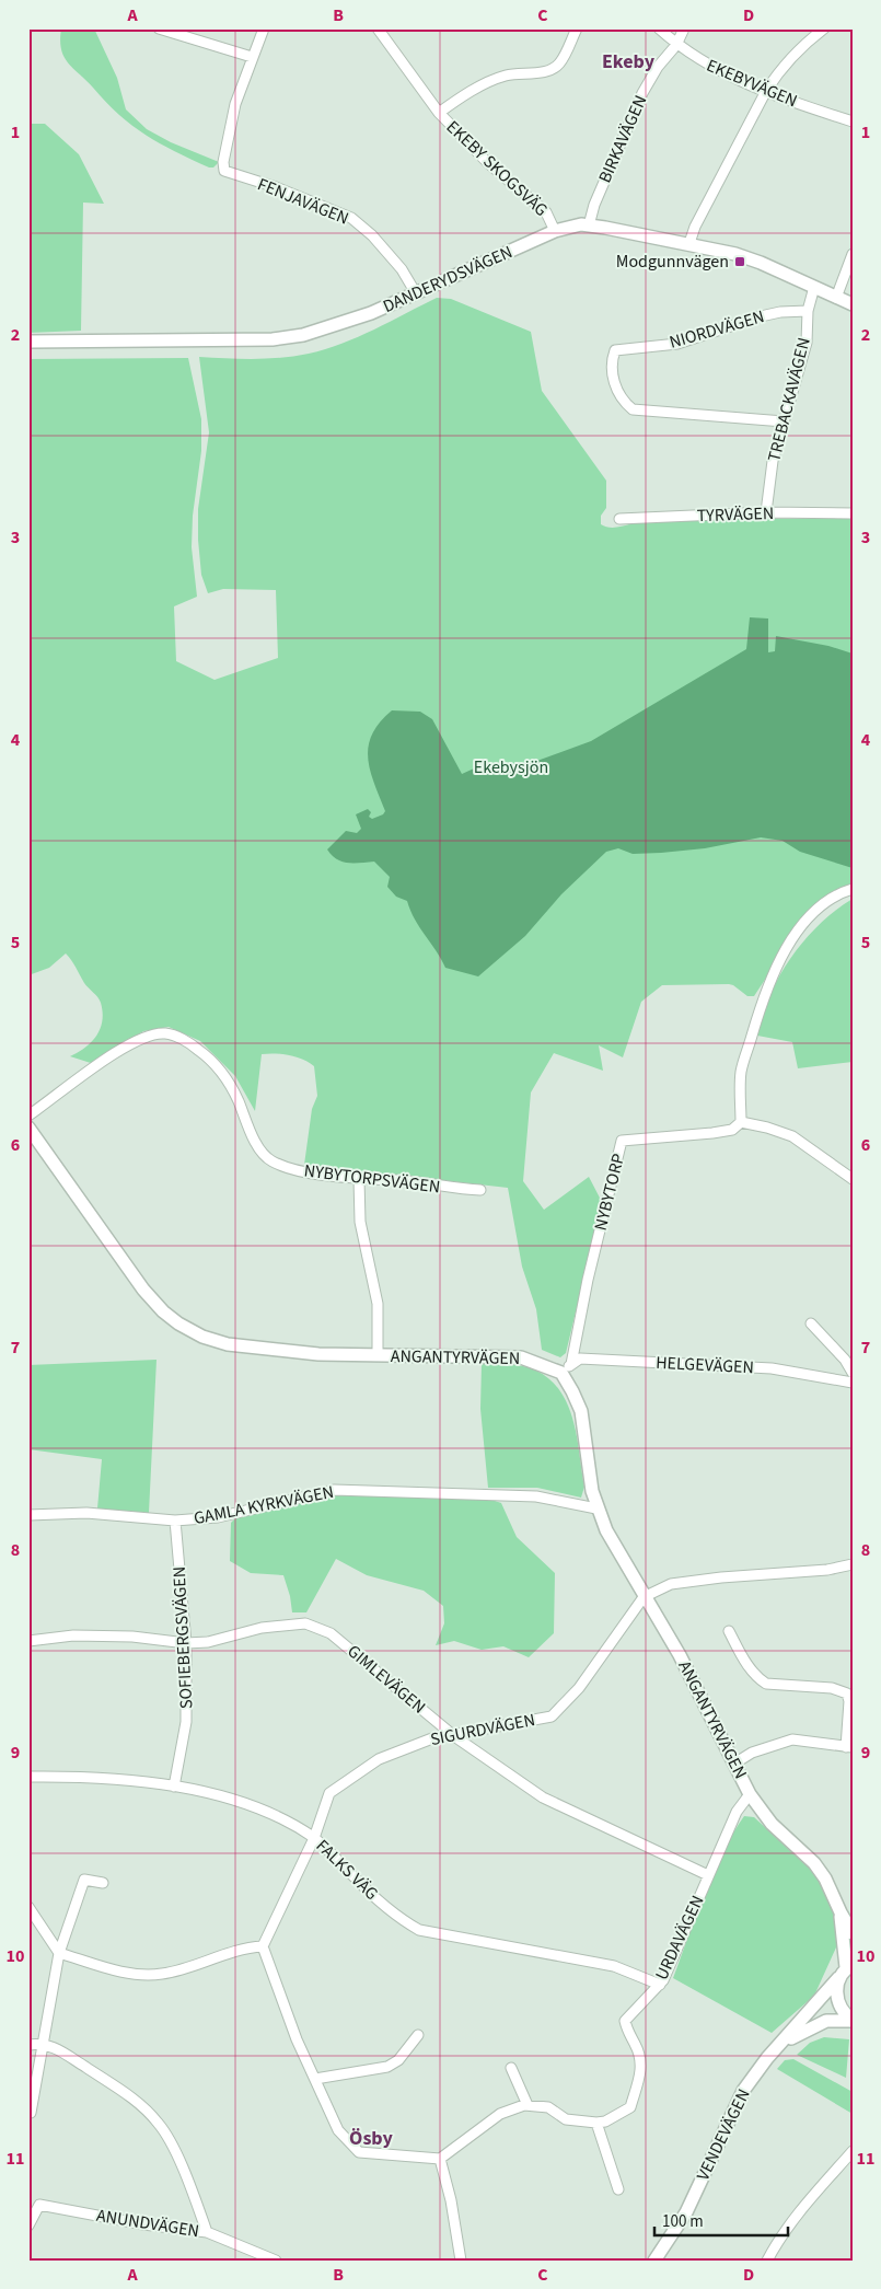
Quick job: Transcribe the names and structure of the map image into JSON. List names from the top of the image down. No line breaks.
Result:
{"streets":{"street":["EKEBYVÄGEN","BIRKAVÄGEN","EKEBY SKOGSVÄG","FENJAVÄGEN","DANDERYDSVÄGEN","NIORDVÄGEN","TREBACKAVÄGEN","TYRVÄGEN","NYBYTORPSVÄGEN","NYBYTORP","ANGANTYRVÄGEN","HELGEVÄGEN","GAMLA KYRKVÄGEN","SOFIEBERGSVÄGEN","GIMLEVÄGEN","SIGURDVÄGEN","FALKS VÄG","URDAVÄGEN","VENDEVÄGEN","ANUNDVÄGEN"]},"crossings":[["EKEBYVÄGEN","BIRKAVÄGEN"],["BIRKAVÄGEN","DANDERYDSVÄGEN"],["EKEBY SKOGSVÄG","DANDERYDSVÄGEN"],["FENJAVÄGEN","DANDERYDSVÄGEN"],["DANDERYDSVÄGEN","TREBACKAVÄGEN"],["NIORDVÄGEN","TREBACKAVÄGEN"],["TREBACKAVÄGEN","TYRVÄGEN"],["NYBYTORP","HELGEVÄGEN"],["ANGANTYRVÄGEN","GAMLA KYRKVÄGEN"],["ANGANTYRVÄGEN","SIGURDVÄGEN"],["ANGANTYRVÄGEN","URDAVÄGEN"],["ANGANTYRVÄGEN","VENDEVÄGEN"],["GAMLA KYRKVÄGEN","SOFIEBERGSVÄGEN"],["SOFIEBERGSVÄGEN","GIMLEVÄGEN"],["SOFIEBERGSVÄGEN","FALKS VÄG"],["GIMLEVÄGEN","SIGURDVÄGEN"],["GIMLEVÄGEN","URDAVÄGEN"],["SIGURDVÄGEN","FALKS VÄG"],["FALKS VÄG","URDAVÄGEN"]],"districts":["Ekeby","Ösby"],"parks":["Ekebysjön"],"places":{"transit":["Modgunnvägen"]},"scale_bar":"100 m","grid":{"columns":["A","B","C","D"],"rows":["1","2","3","4","5","6","7","8","9","10","11"]}}
